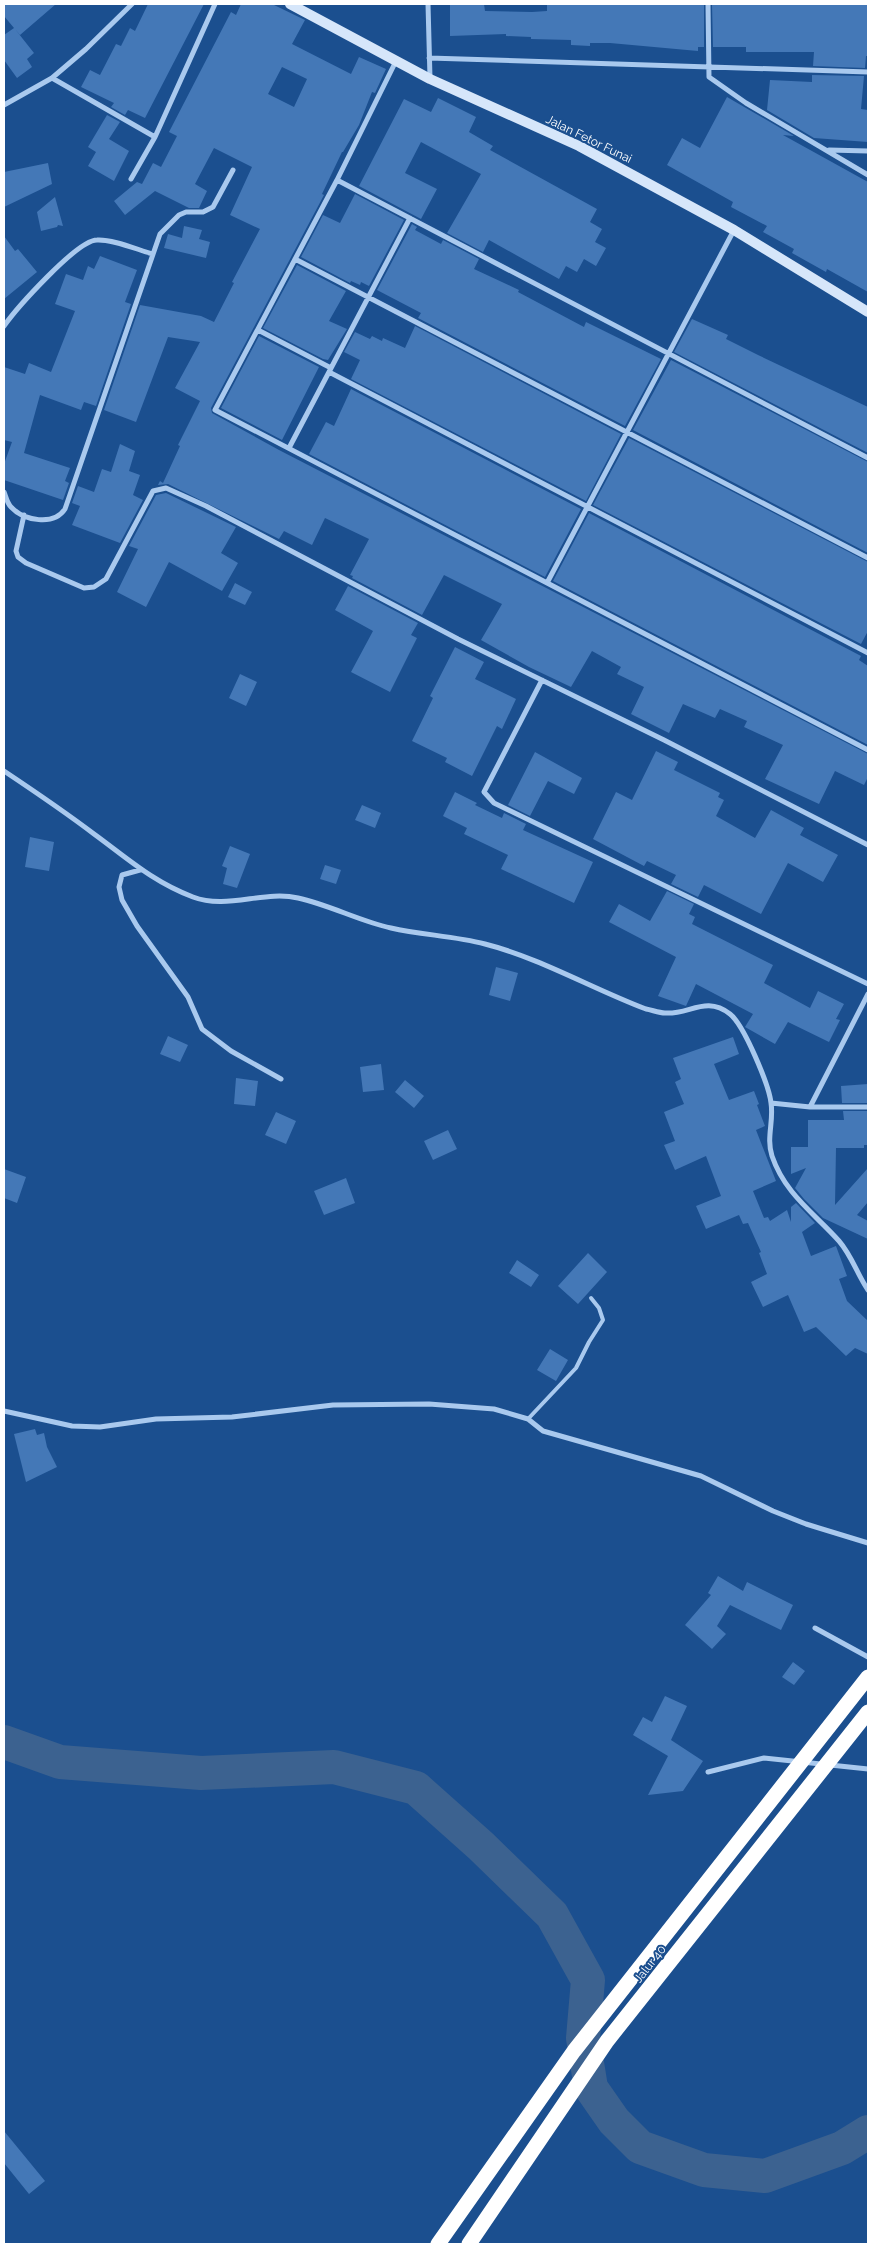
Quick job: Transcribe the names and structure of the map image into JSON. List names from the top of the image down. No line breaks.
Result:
{"streets":{"highway":["Jalur 40"],"street":["Jalan Fetor Funai"]}}
